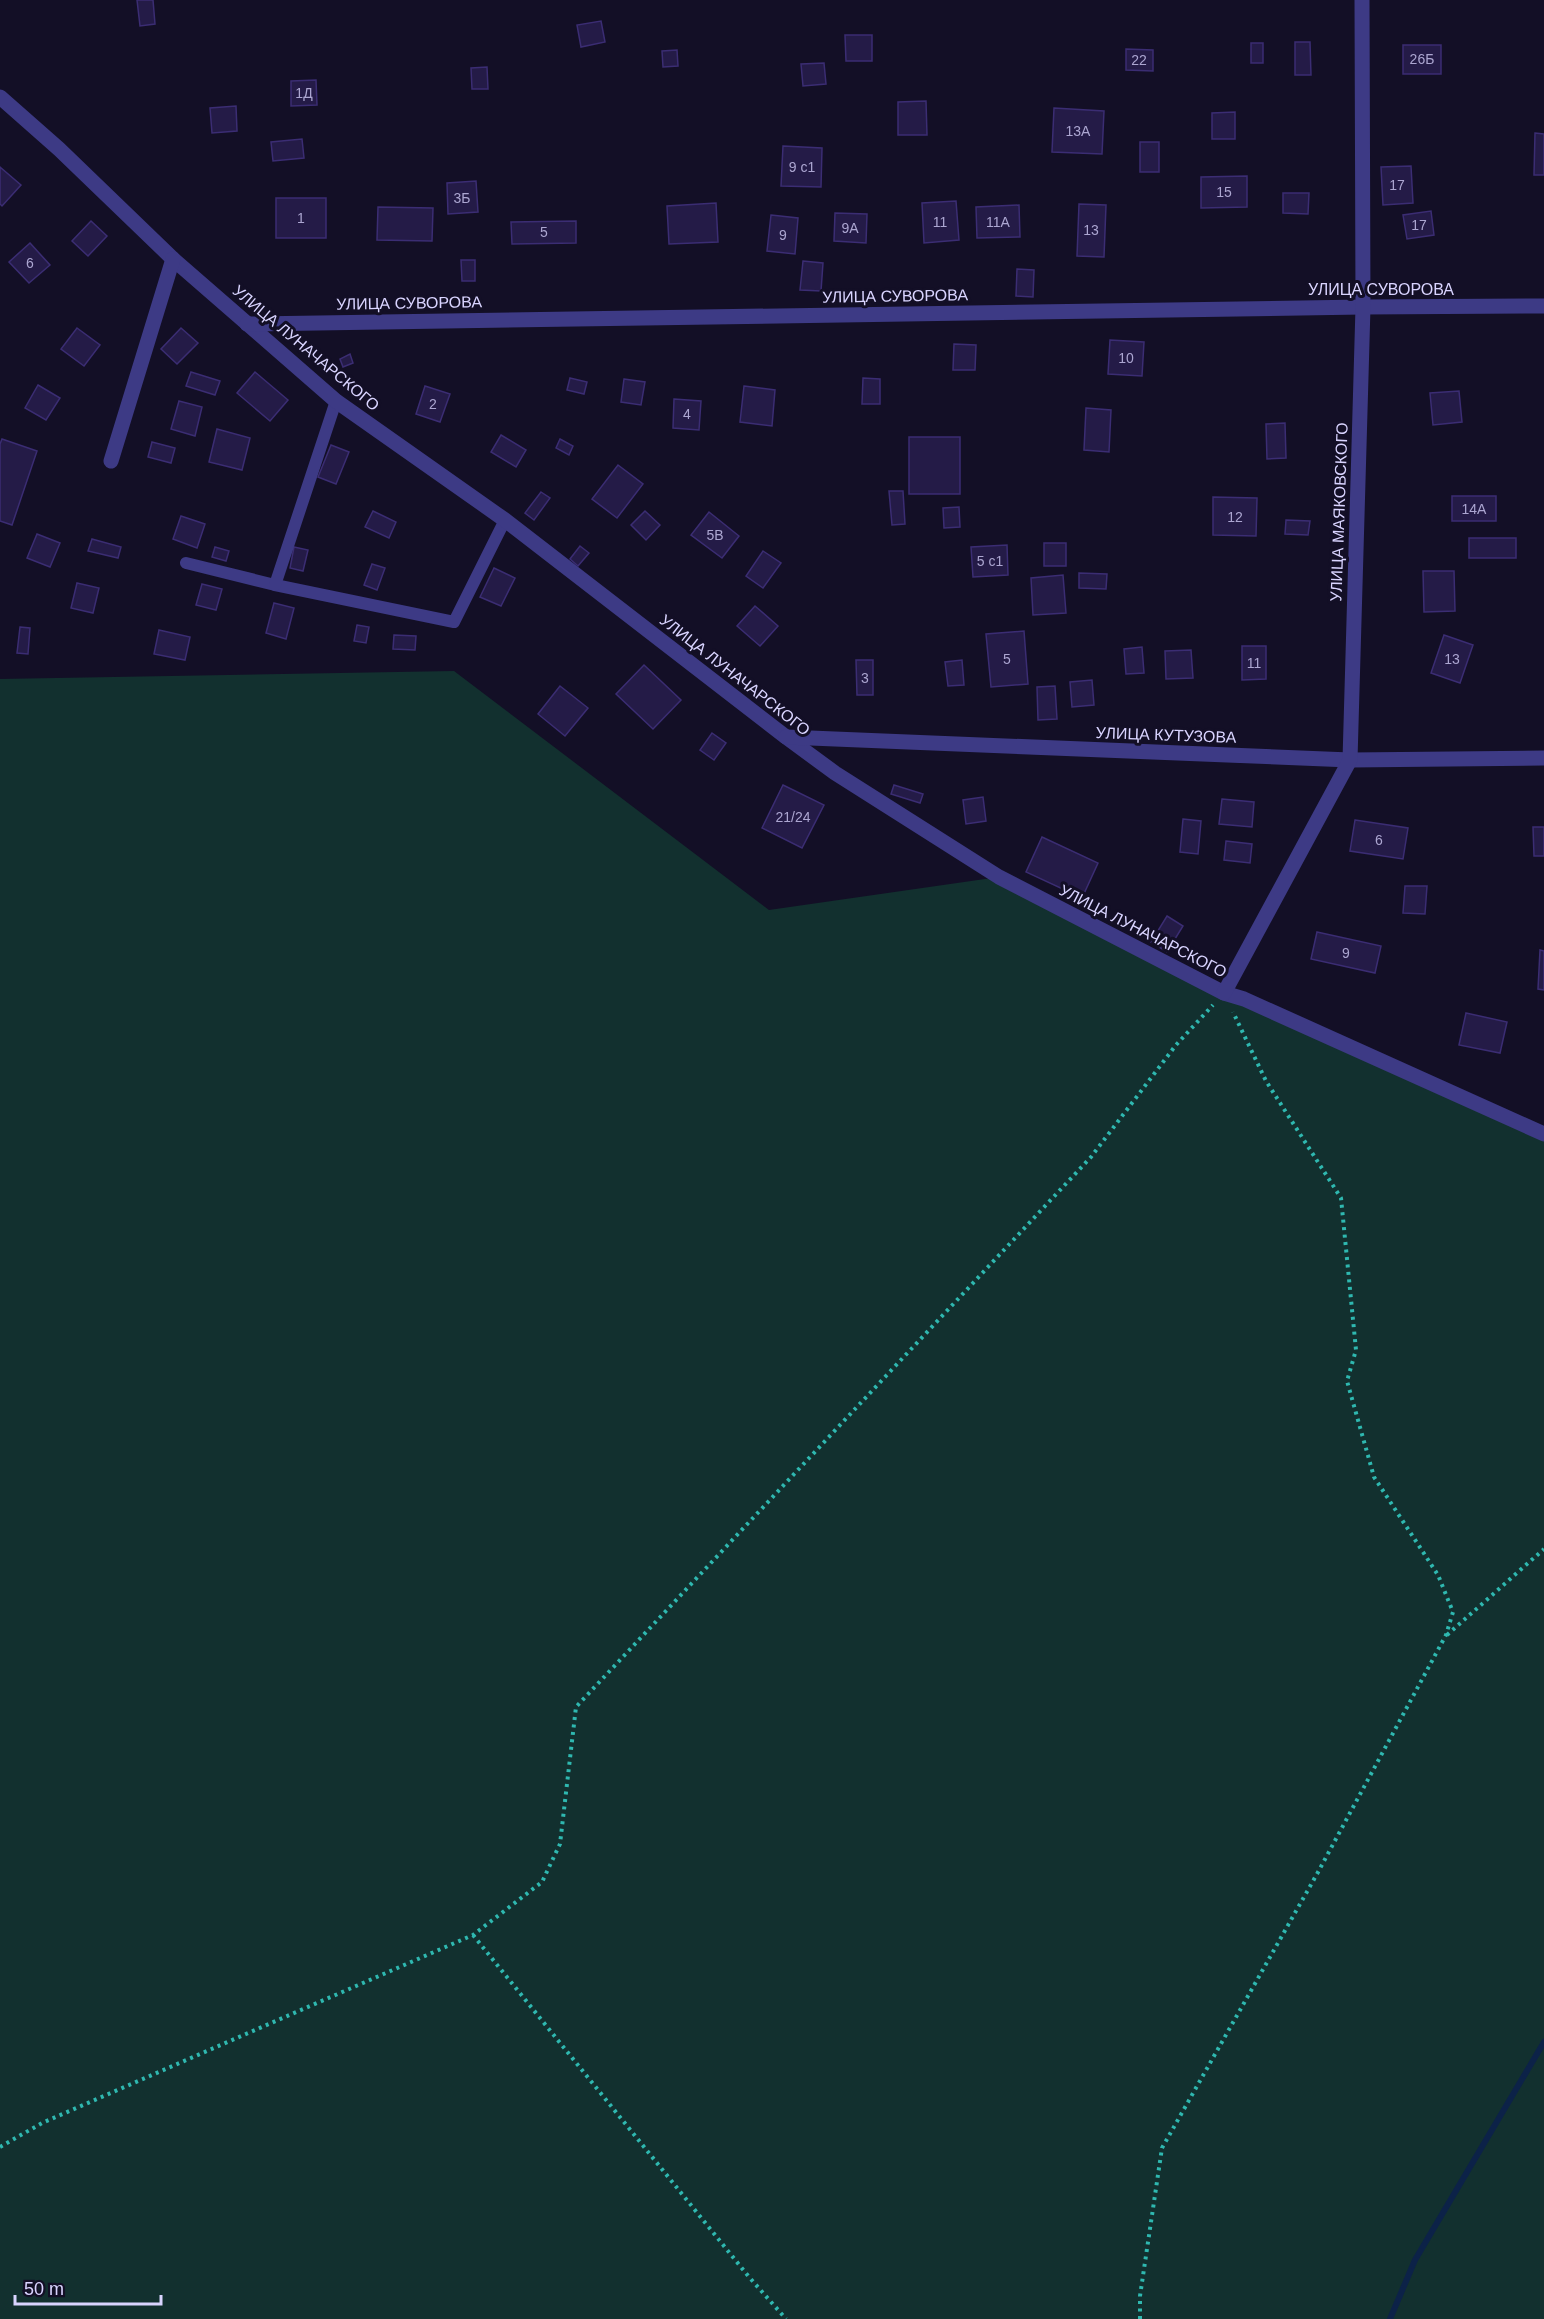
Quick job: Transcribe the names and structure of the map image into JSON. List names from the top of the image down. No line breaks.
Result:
{"streets":{"street":["УЛИЦА СУВОРОВА","УЛИЦА ЛУНАЧАРСКОГО","УЛИЦА МАЯКОВСКОГО","УЛИЦА КУТУЗОВА"]},"crossings":[["УЛИЦА СУВОРОВА","УЛИЦА ЛУНАЧАРСКОГО"],["УЛИЦА СУВОРОВА","УЛИЦА МАЯКОВСКОГО"],["УЛИЦА ЛУНАЧАРСКОГО","УЛИЦА МАЯКОВСКОГО"],["УЛИЦА ЛУНАЧАРСКОГО","УЛИЦА КУТУЗОВА"],["УЛИЦА МАЯКОВСКОГО","УЛИЦА КУТУЗОВА"]],"house_numbers":["26Б","22","1Д","13А","9 с1","17","15","3Б","1","11","11А","17","9А","13","5","9","6","10","2","4","14А","12","5В","5 с1","5","13","11","3","21/24","6","9"],"scale_bar":"50 m"}
